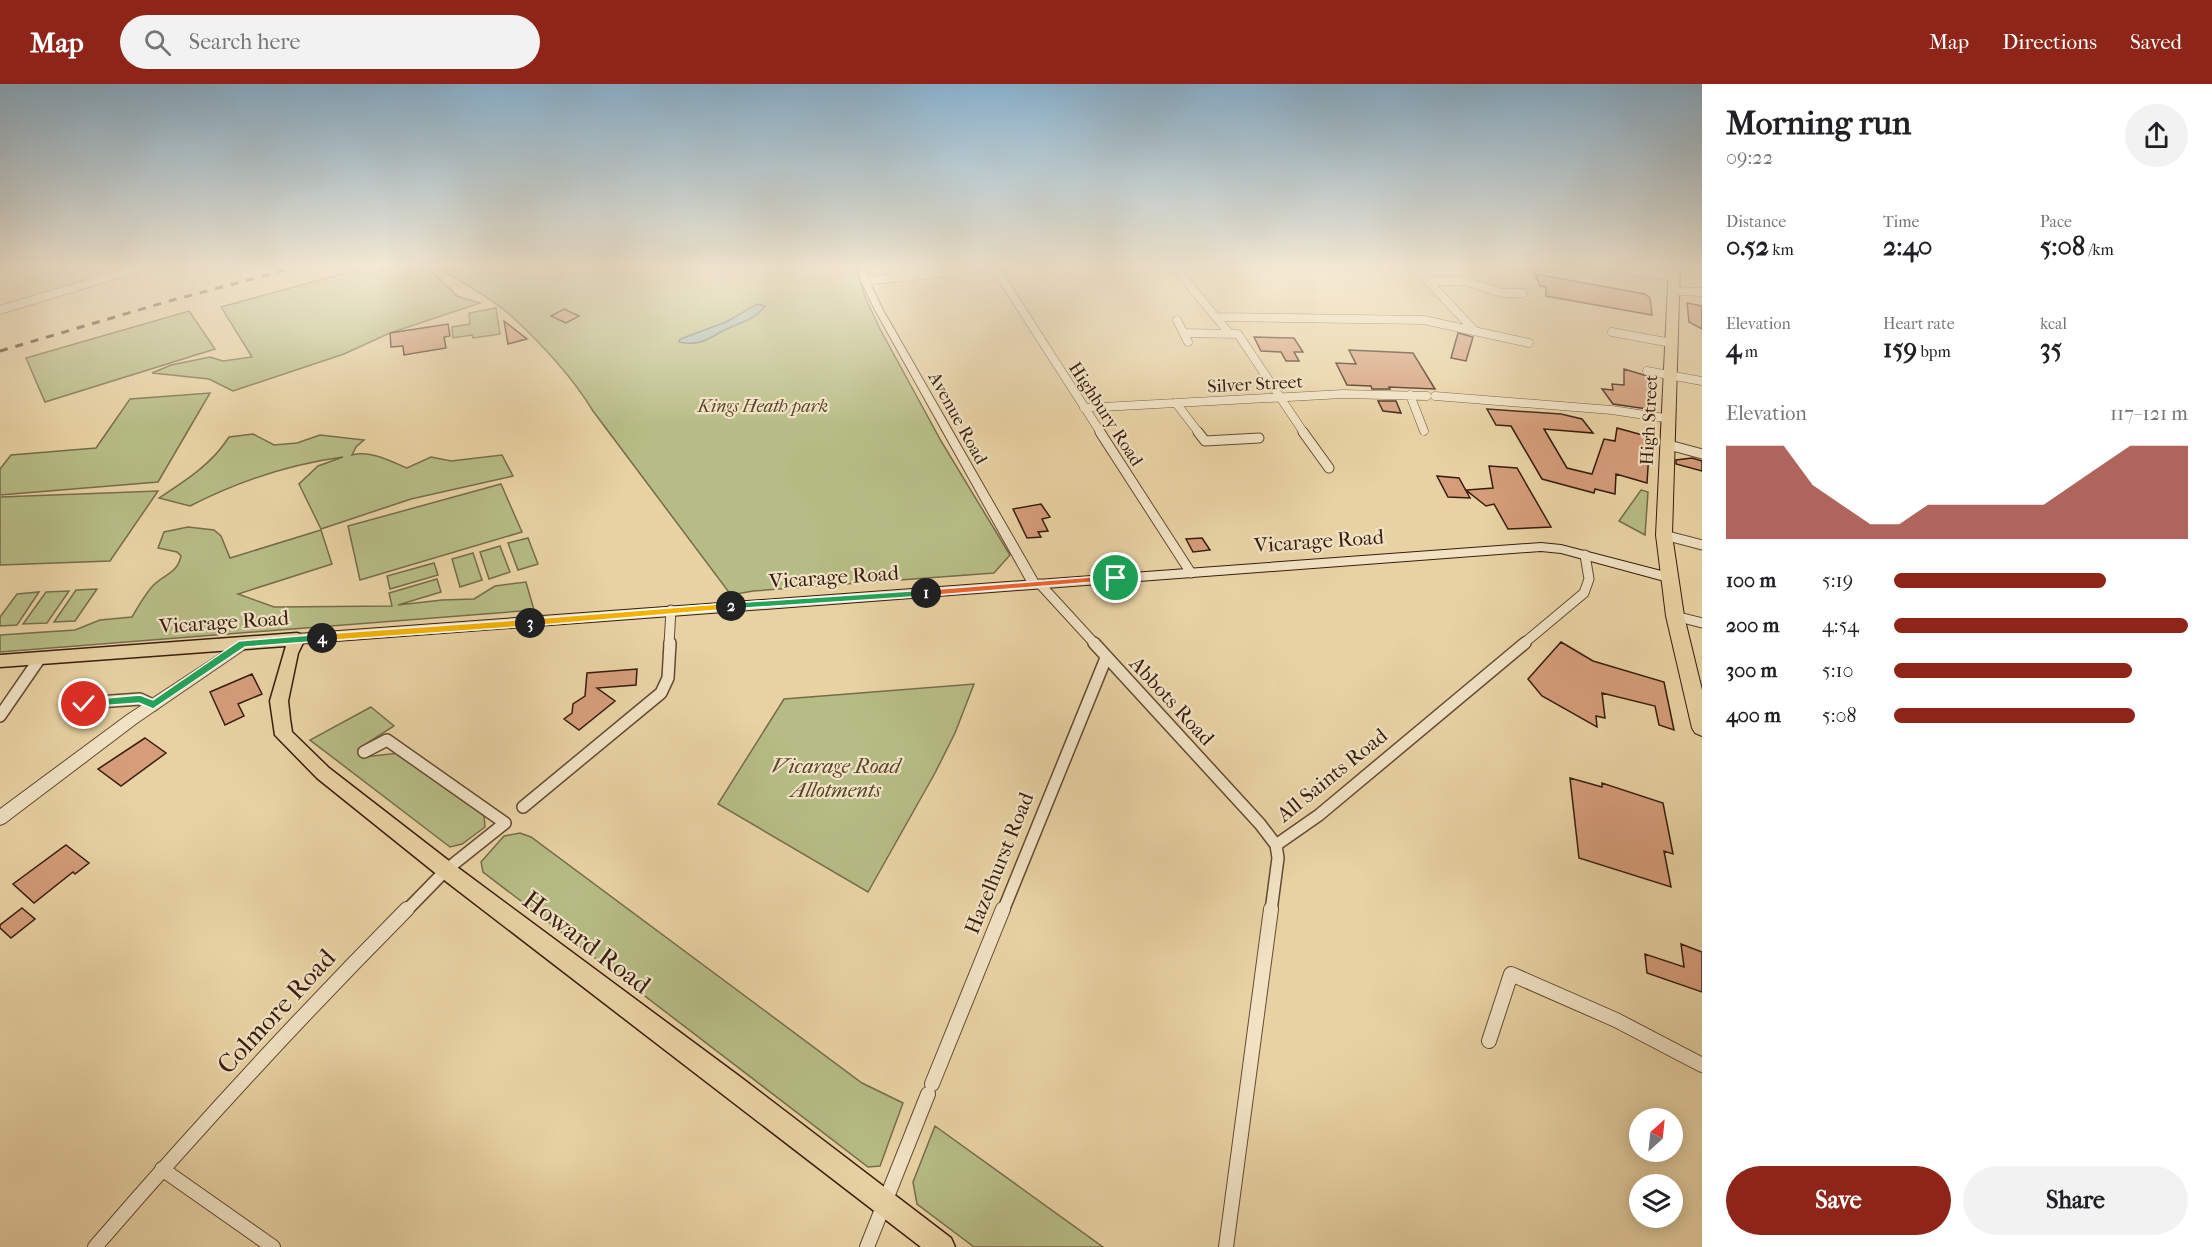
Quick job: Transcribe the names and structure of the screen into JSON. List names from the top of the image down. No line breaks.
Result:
{"streets":{"highway":["High Street"],"main road":["Vicarage Road","Howard Road"],"street":["Silver Street","Highbury Road","Avenue Road","Abbots Road","All Saints Road","Hazelhurst Road","Colmore Road"]},"crossings":[["Silver Street","Highbury Road"],["Silver Street","High Street"],["Highbury Road","Vicarage Road"],["Avenue Road","Vicarage Road"],["Avenue Road","Abbots Road"],["High Street","Vicarage Road"],["Vicarage Road","Abbots Road"],["Vicarage Road","All Saints Road"],["Vicarage Road","Howard Road"],["Abbots Road","All Saints Road"],["Abbots Road","Hazelhurst Road"],["Hazelhurst Road","Howard Road"],["Howard Road","Colmore Road"]],"parks":["Kings Heath park","Vicarage Road Allotments"],"north":"top right","page":{"header":"Map","search":"Search here","nav":["Map","Directions","Saved"],"heading":["Morning run","09:22"],"stats":[["Distance","0.52 km"],["Time","2:40"],["Pace","5:08 /km"],["Elevation","4 m"],["Heart rate","159 bpm"],["kcal","35"]],"chart":["Elevation","117–121 m"],"list":[{"name":"100 m","note":"5:19"},{"name":"200 m","note":"4:54"},{"name":"300 m","note":"5:10"},{"name":"400 m","note":"5:08"}],"pins":["1","2","3","4"],"buttons":["Save","Share"]}}
